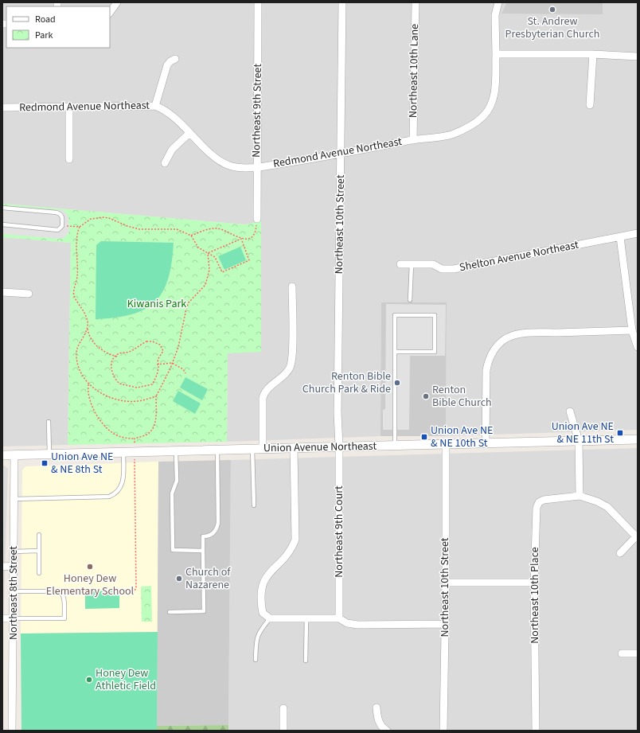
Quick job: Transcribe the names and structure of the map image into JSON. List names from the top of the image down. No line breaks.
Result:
{"streets":{"street":["Northeast 10th Lane","Redmond Avenue Northeast","Northeast 9th Street","Northeast 10th Street","Shelton Avenue Northeast","Union Avenue Northeast","Northeast 9th Court","Northeast 8th Street","Northeast 10th Place"]},"crossings":[["Northeast 10th Lane","Redmond Avenue Northeast"],["Redmond Avenue Northeast","Northeast 9th Street"],["Redmond Avenue Northeast","Northeast 10th Street"],["Northeast 10th Street","Union Avenue Northeast"],["Northeast 10th Street","Northeast 9th Court"],["Union Avenue Northeast","Northeast 9th Court"],["Union Avenue Northeast","Northeast 8th Street"]],"parks":["Kiwanis Park"],"places":{"other":["St. Andrew Presbyterian Church","Renton Bible Church Park & Ride","Renton Bible Church","Honey Dew Elementary School","Church of Nazarene","Honey Dew Athletic Field"],"transit":["Union Ave NE & NE 11th St","Union Ave NE & NE 10th St","Union Ave NE & NE 8th St"]},"legend":["Road","Park"]}
